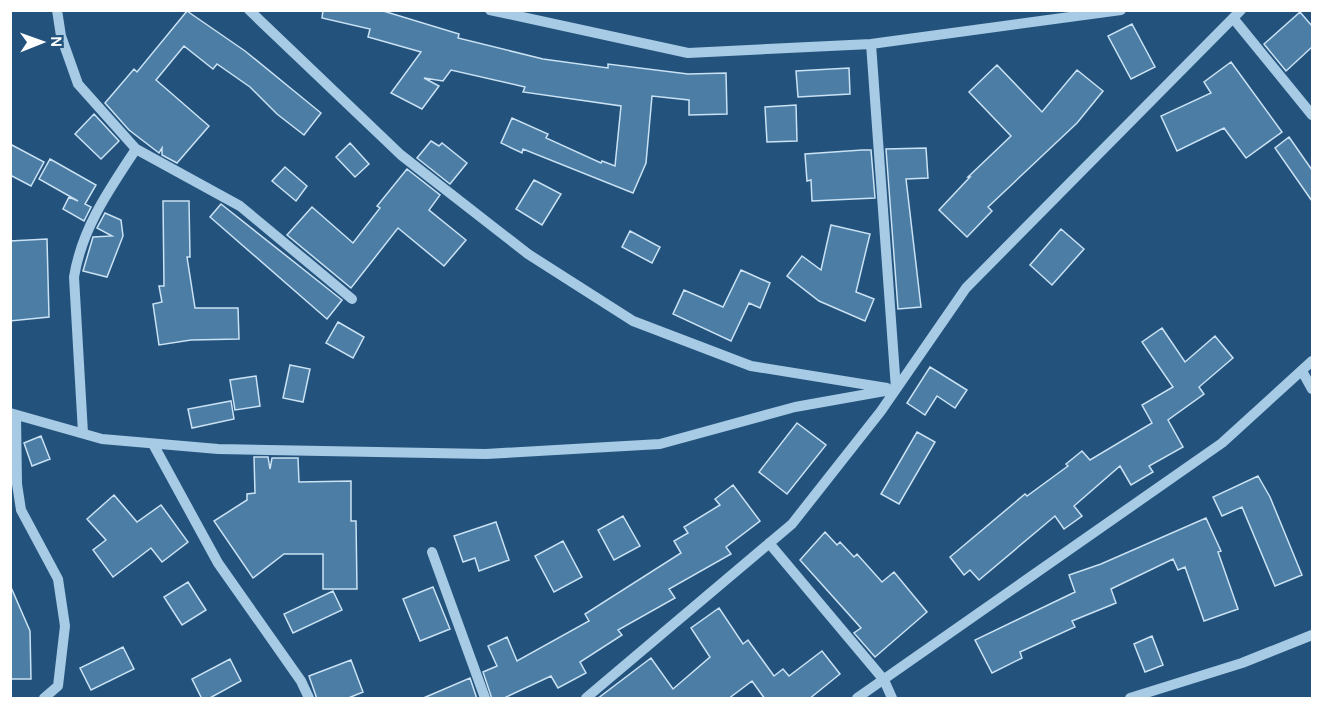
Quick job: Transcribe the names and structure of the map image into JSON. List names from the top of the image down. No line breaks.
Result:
{"north":"right"}
